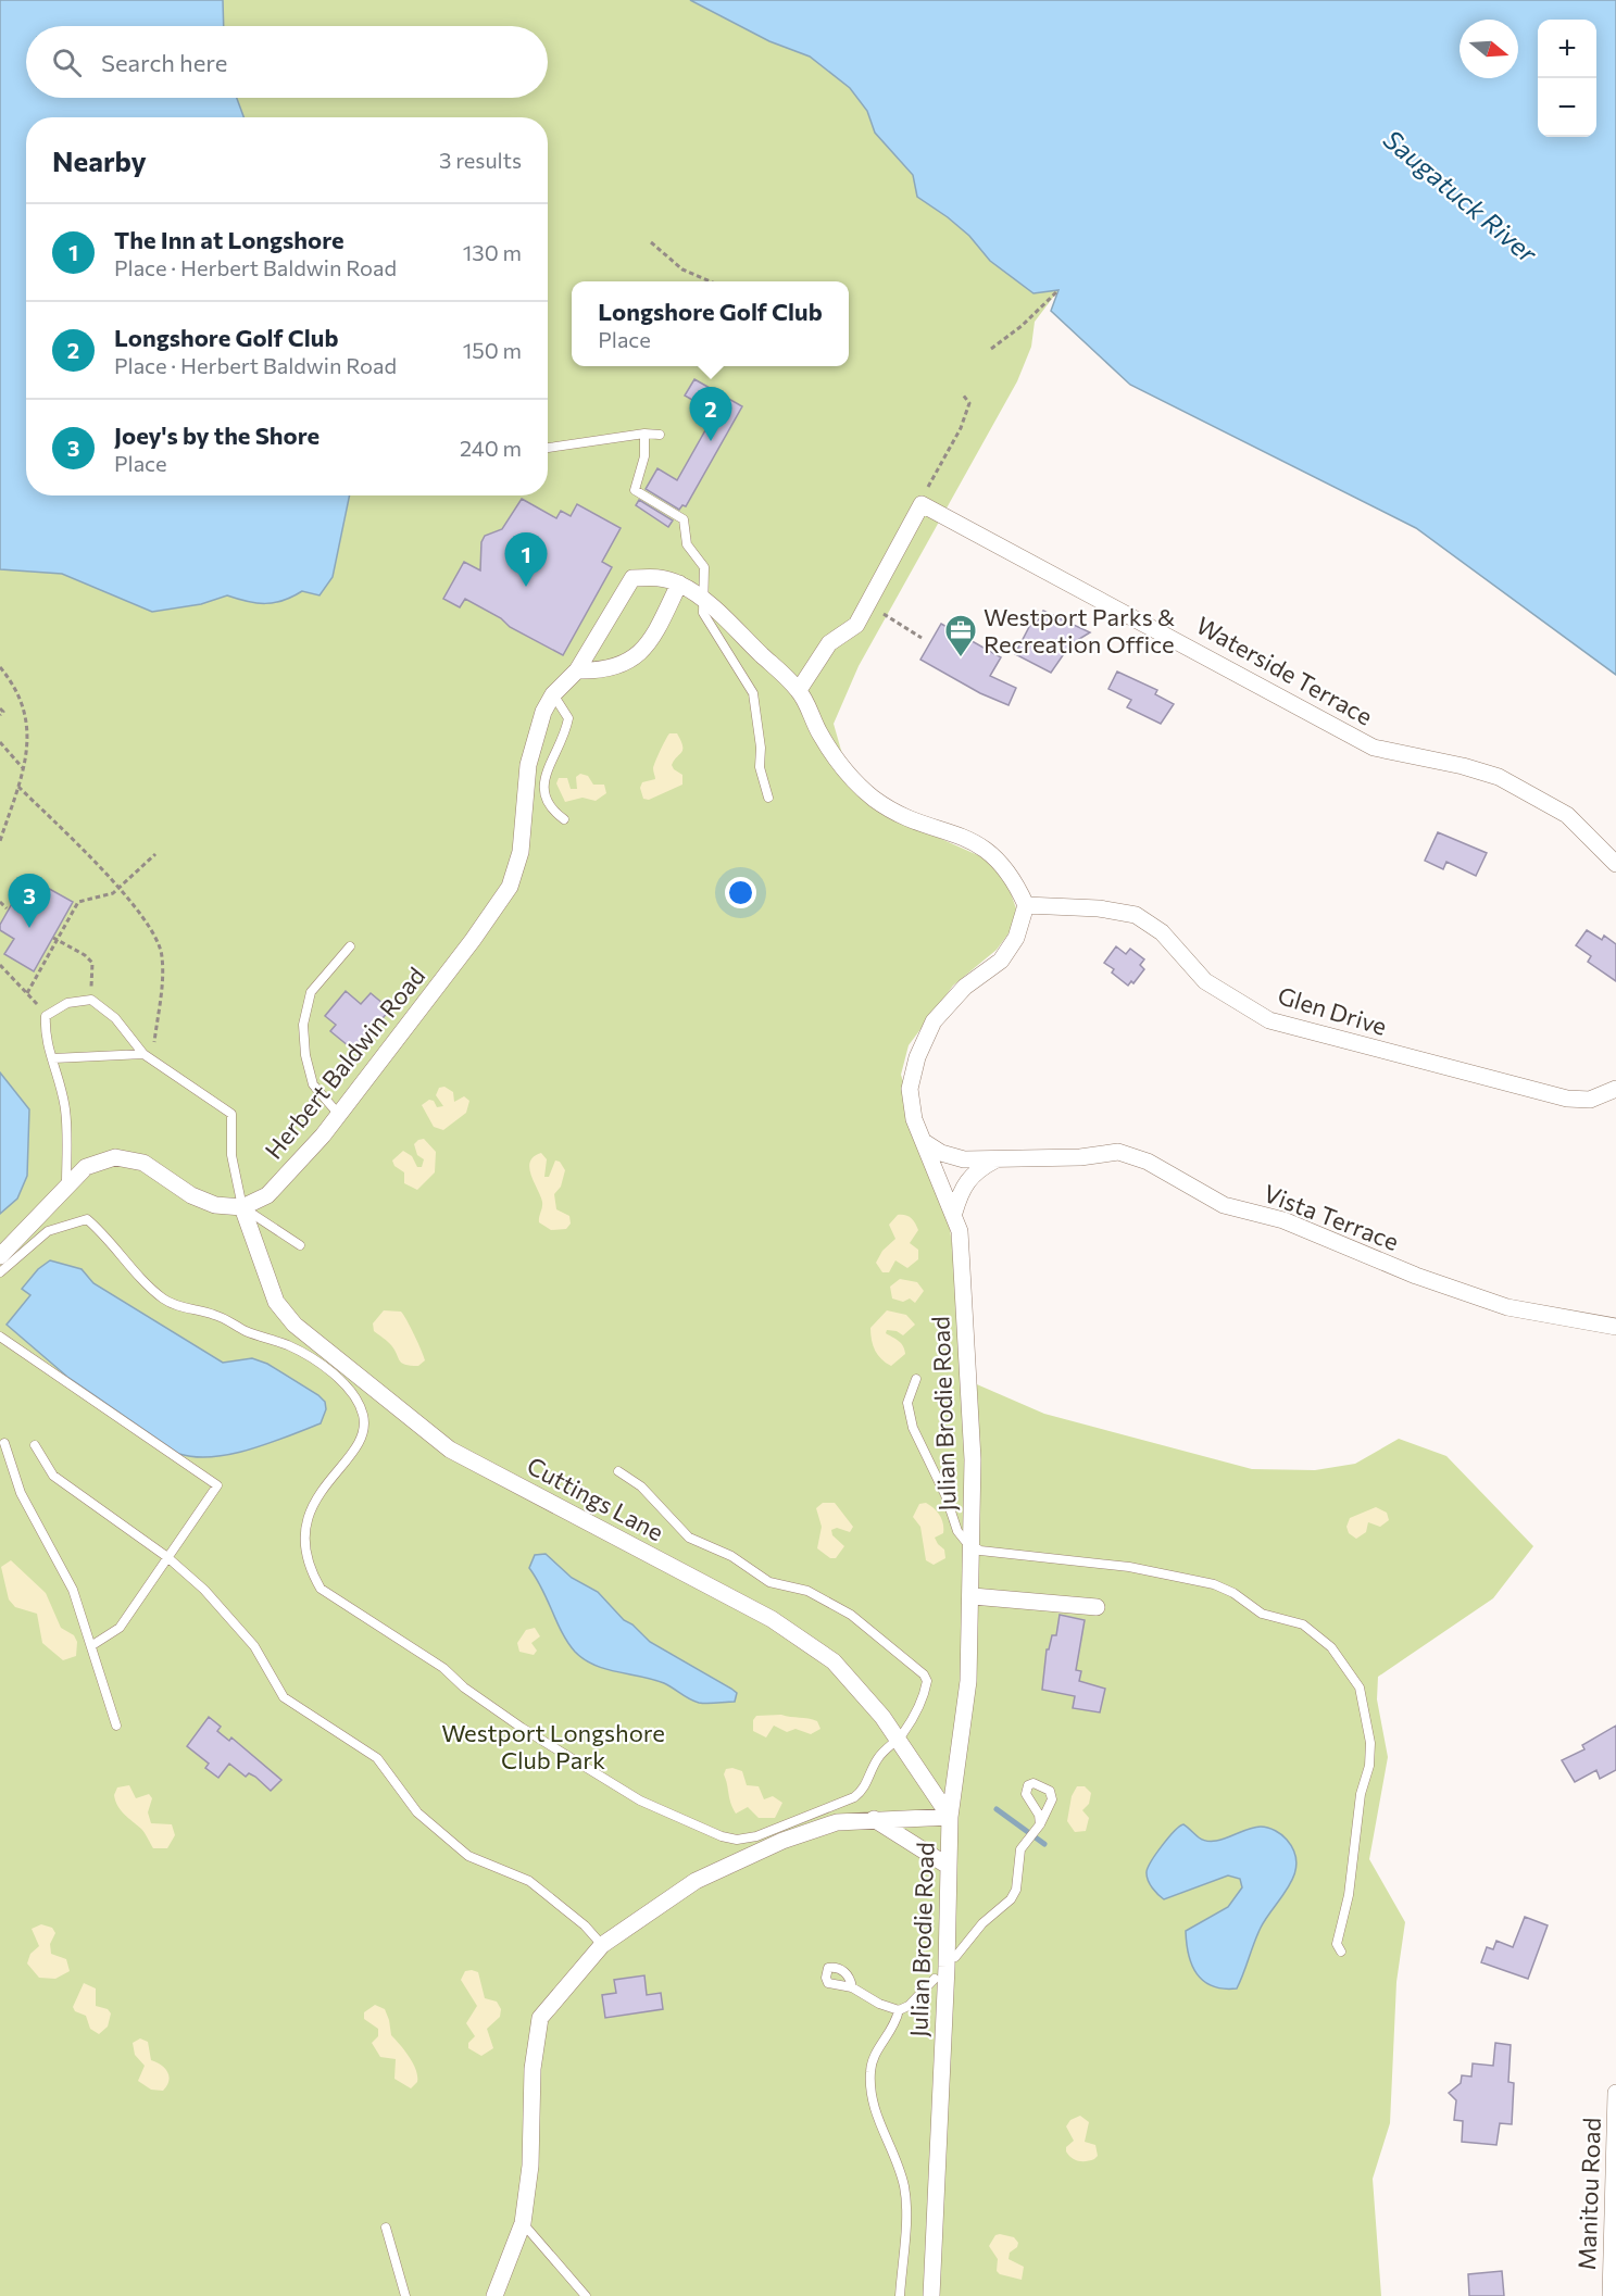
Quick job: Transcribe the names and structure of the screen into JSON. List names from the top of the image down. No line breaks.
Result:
{"streets":{"street":["Waterside Terrace","Glen Drive","Herbert Baldwin Road","Vista Terrace","Julian Brodie Road","Cuttings Lane","Manitou Road"]},"crossings":[["Glen Drive","Julian Brodie Road"],["Herbert Baldwin Road","Cuttings Lane"],["Vista Terrace","Julian Brodie Road"],["Julian Brodie Road","Cuttings Lane"]],"water":["Saugatuck River"],"parks":["Westport Longshore Club Park"],"places":{"office":["Westport Parks & Recreation Office"]},"north":"right","page":{"map_buttons":["+","−"],"search":"Search here","heading":["Nearby","3 results"],"list":[{"mark":"1","name":"The Inn at Longshore","note":"Place · Herbert Baldwin Road","value":"130 m"},{"mark":"2","name":"Longshore Golf Club","note":"Place · Herbert Baldwin Road","value":"150 m"},{"mark":"3","name":"Joey's by the Shore","note":"Place","value":"240 m"}],"popup":["Longshore Golf Club","Place"],"pins":["2","1","3"]}}
